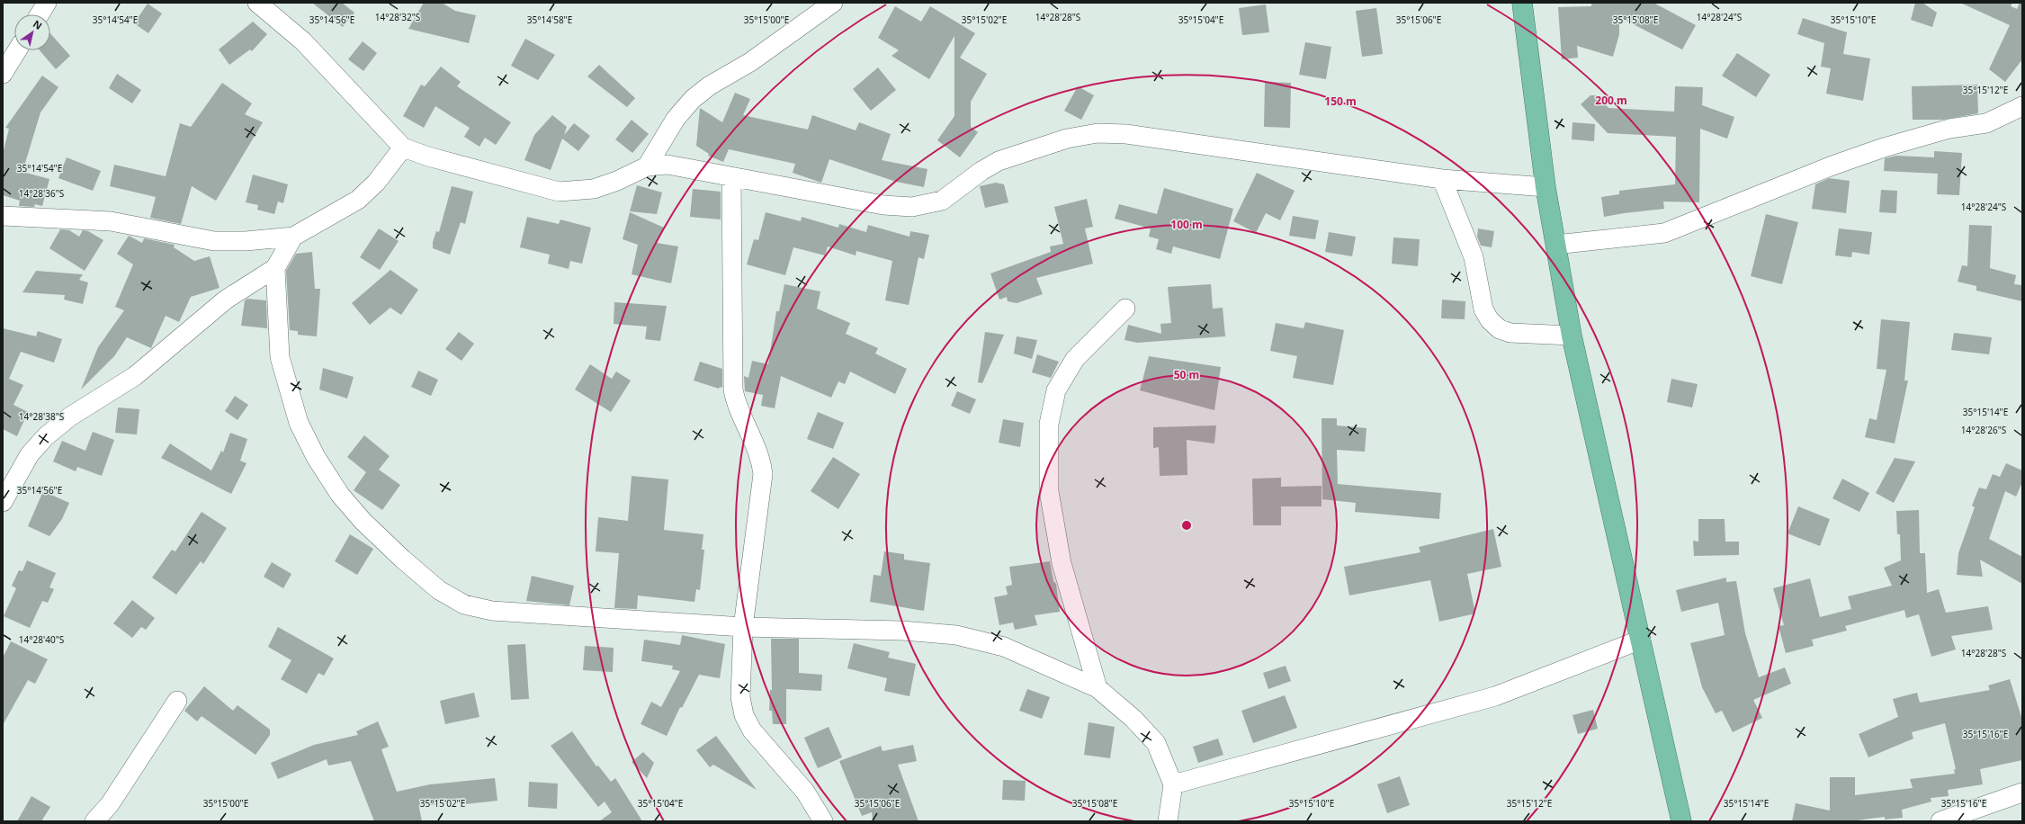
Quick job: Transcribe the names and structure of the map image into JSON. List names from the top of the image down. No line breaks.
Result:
{"north":"top right","coordinates":["14°28'32\"S","14°28'28\"S","14°28'24\"S","35°14'58\"E","35°15'00\"E","35°15'02\"E","35°15'04\"E","35°15'06\"E","35°15'08\"E","35°15'10\"E","35°14'54\"E","35°14'56\"E","35°15'12\"E","14°28'36\"S","35°15'14\"E","14°28'38\"S","14°28'26\"S","14°28'40\"S","35°15'16\"E"],"rings":["200 m","150 m","100 m","50 m"]}
